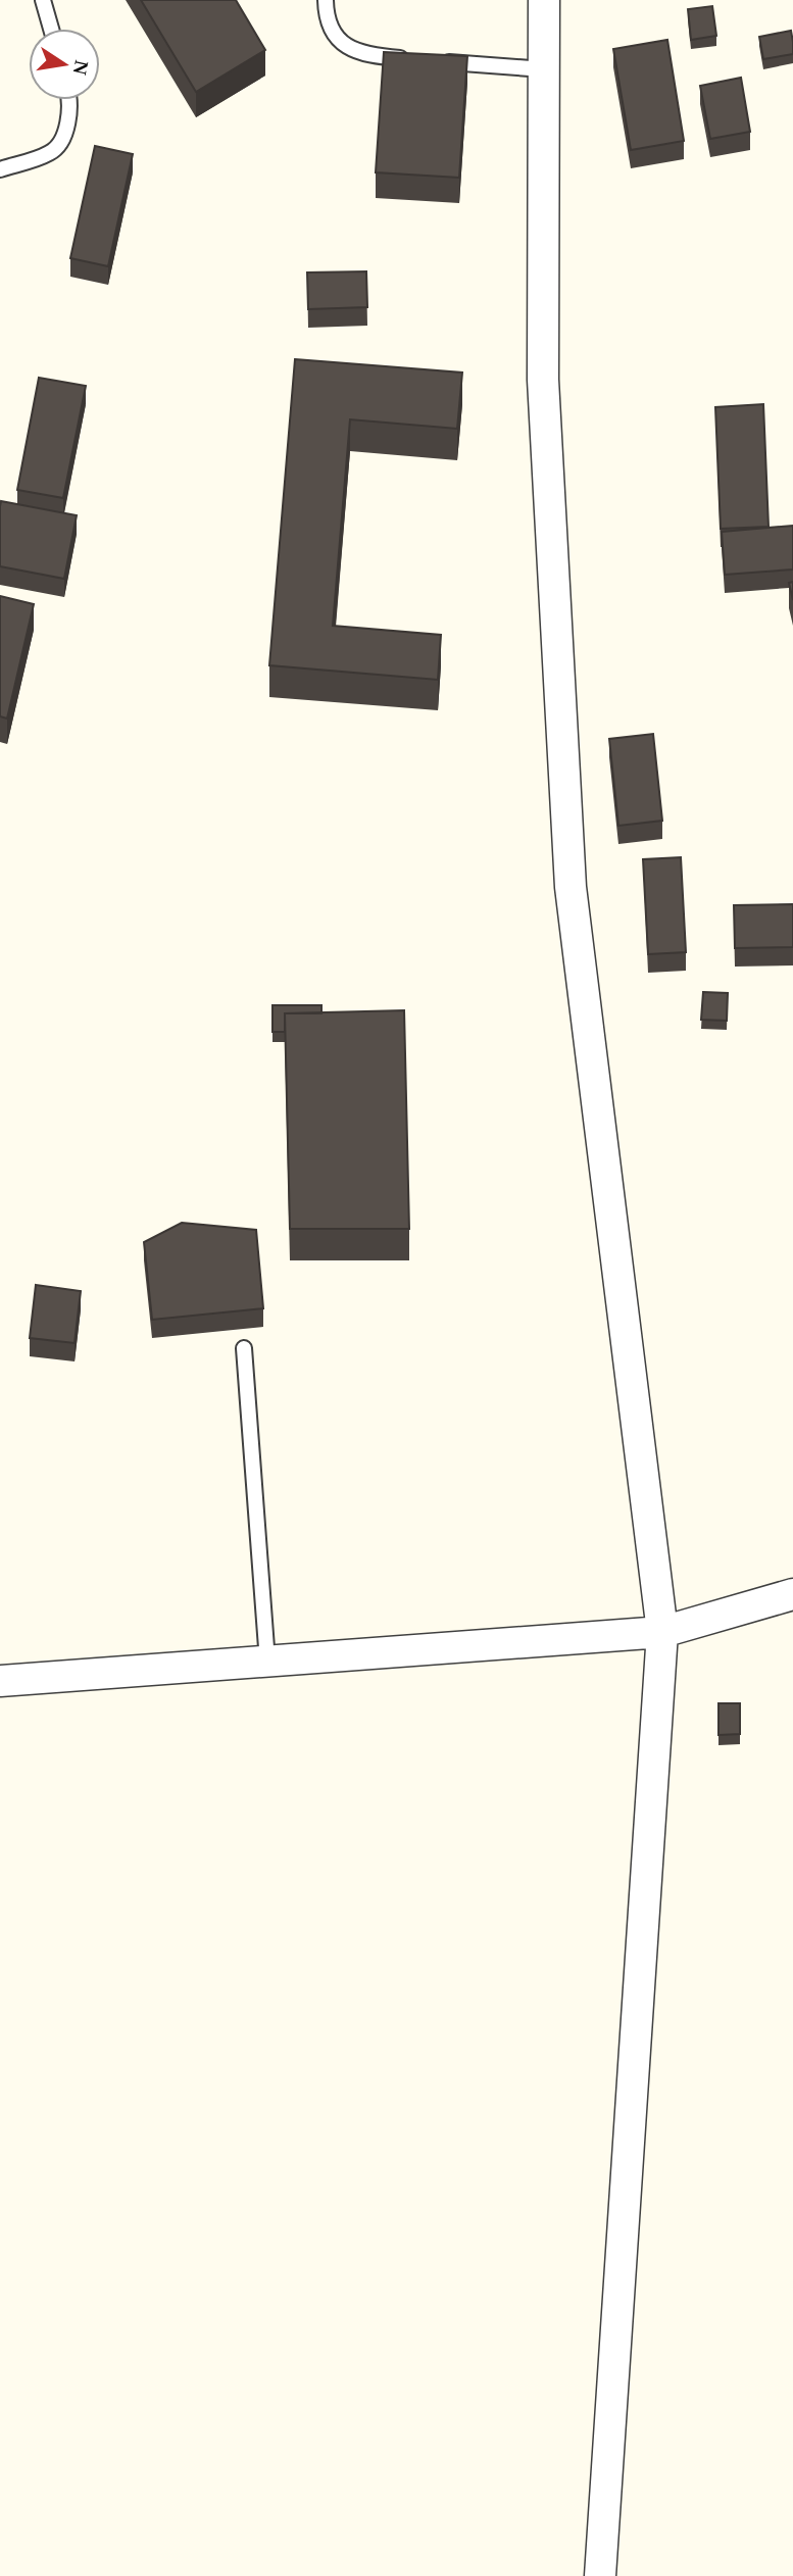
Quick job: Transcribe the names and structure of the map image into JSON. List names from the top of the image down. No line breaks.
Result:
{"north":"right"}
